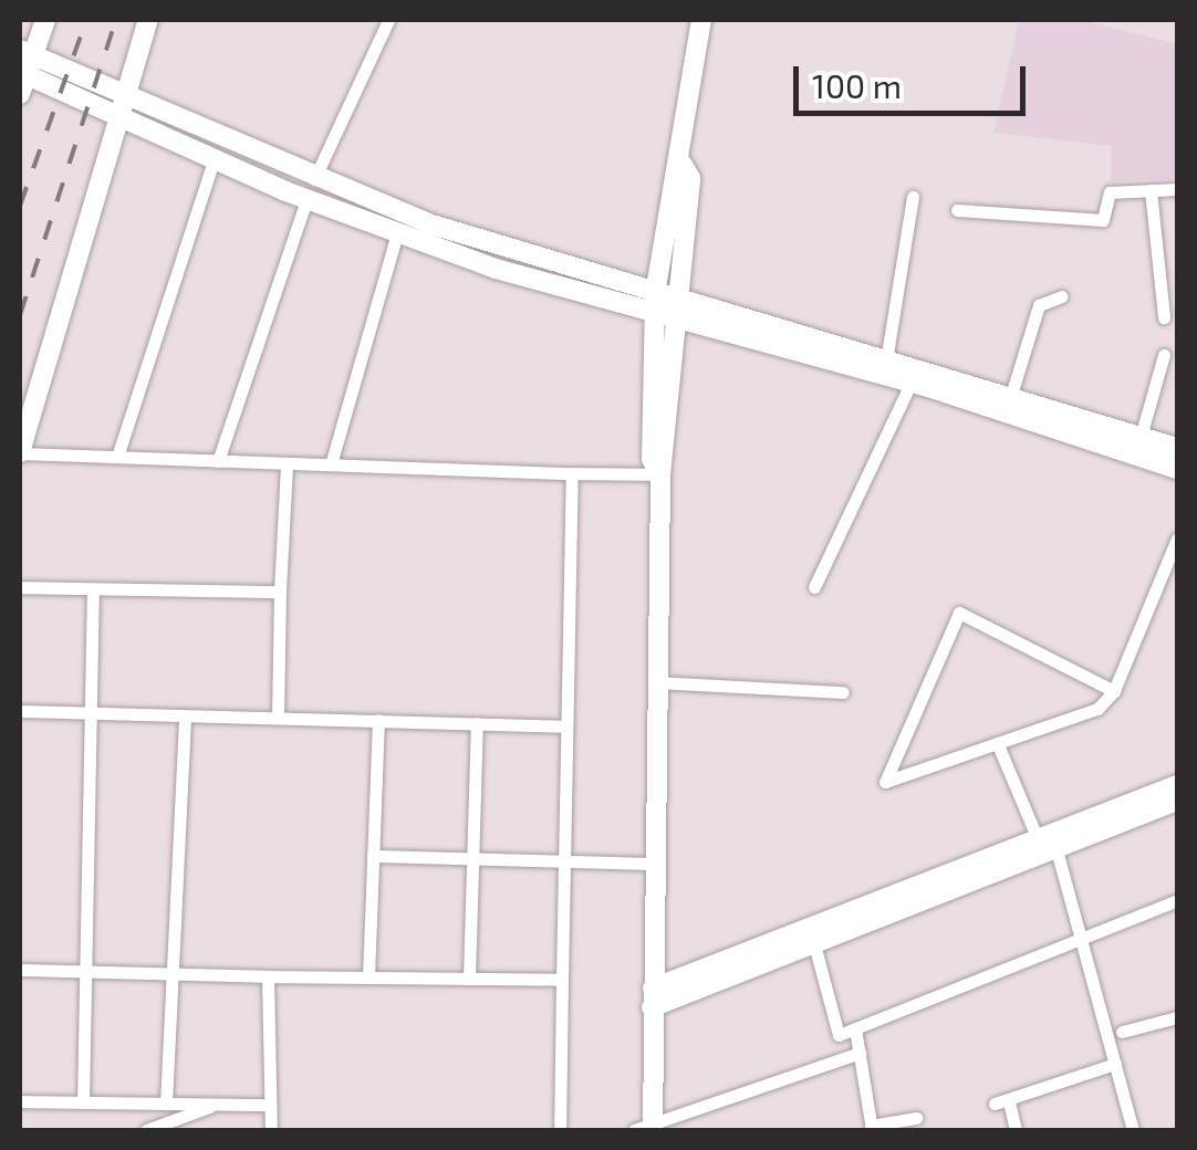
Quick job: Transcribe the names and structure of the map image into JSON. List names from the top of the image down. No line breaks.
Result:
{"scale_bar":"100 m"}
